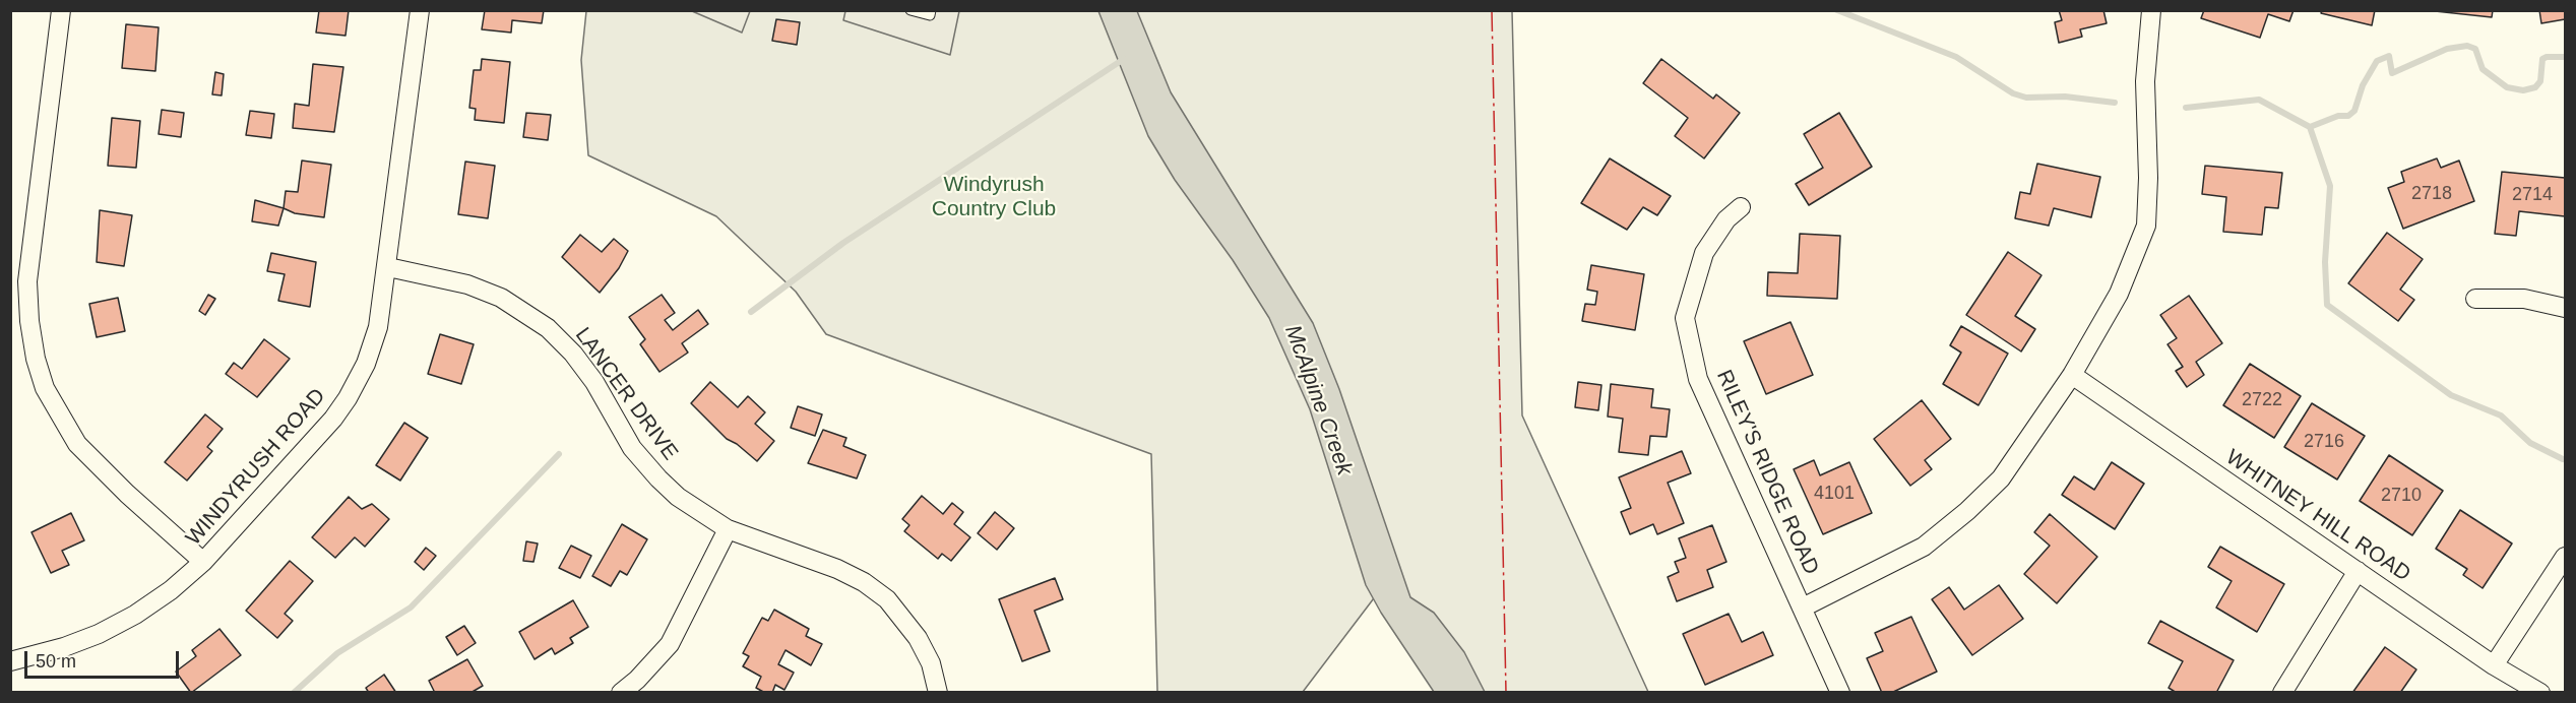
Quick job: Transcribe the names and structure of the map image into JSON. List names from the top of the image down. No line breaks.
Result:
{"streets":{"street":["LANCER DRIVE","WINDYRUSH ROAD","RILEY'S RIDGE ROAD","WHITNEY HILL ROAD"]},"crossings":[["LANCER DRIVE","WINDYRUSH ROAD"]],"water":["McAlpine Creek"],"parks":["Windyrush Country Club"],"house_numbers":["2718","2714","2722","2716","4101","2710"],"scale_bar":"50 m"}
